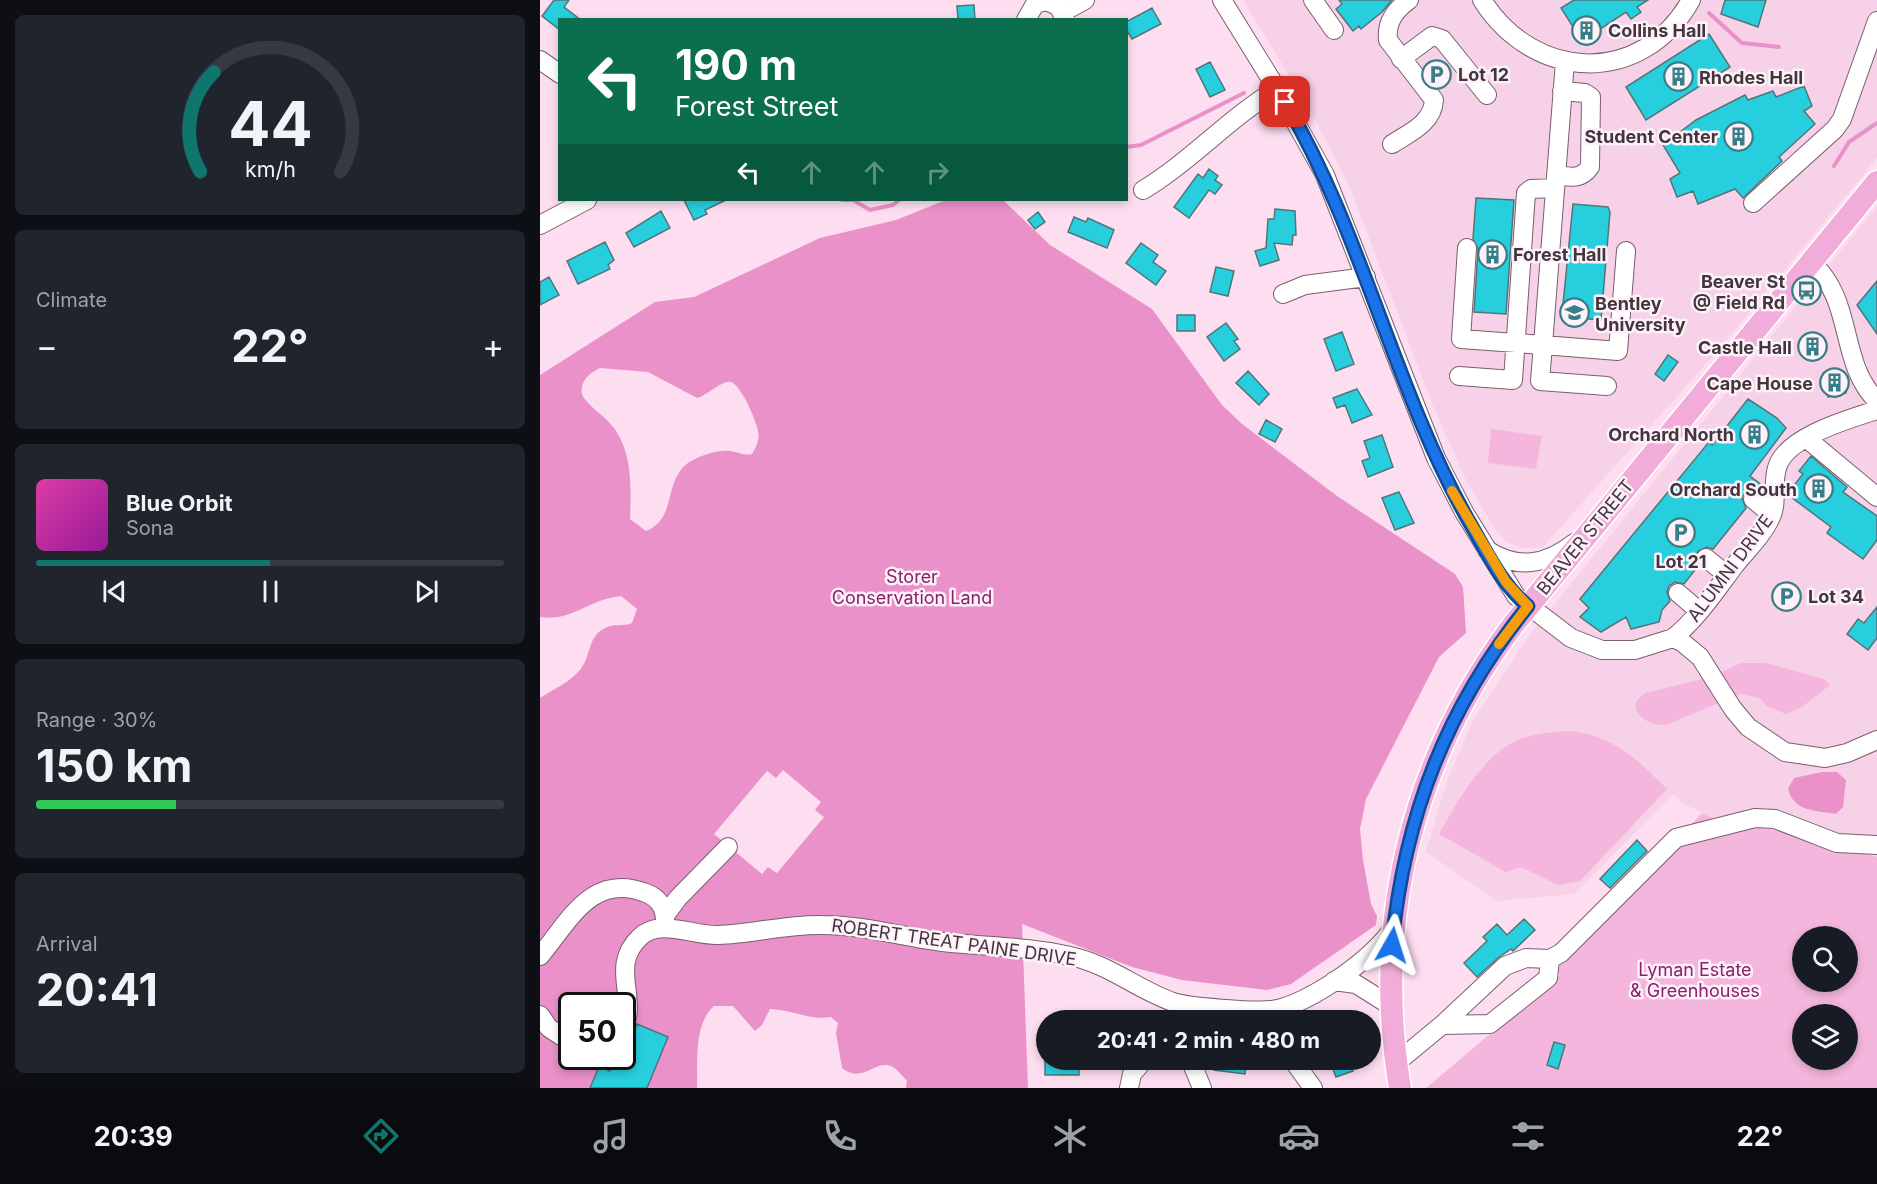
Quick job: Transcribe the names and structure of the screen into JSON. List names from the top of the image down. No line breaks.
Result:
{"streets":{"main road":["BEAVER STREET"],"street":["ALUMNI DRIVE","ROBERT TREAT PAINE DRIVE"]},"crossings":[["BEAVER STREET","ROBERT TREAT PAINE DRIVE"]],"parks":["Storer Conservation Land","Lyman Estate & Greenhouses"],"places":{"building":["Collins Hall","Rhodes Hall","Student Center","Forest Hall","Castle Hall","Cape House","Orchard North","Orchard South"],"parking":["Lot 12","Lot 21","Lot 34"],"bus stop":["Beaver St @ Field Rd"],"school or university":["Bentley University"]},"page":{"turn":["190 m","Forest Street"],"tile":["Climate",["Range · 30%","150 km"],["Arrival","20:41"]],"heat":["−","22°","+"],"song":["Blue Orbit","Sona"],"limit":"50","trip":"20:41 · 2 min · 480 m","tabs":["20:39","22°"],"gauge":["44","km/h"]}}
